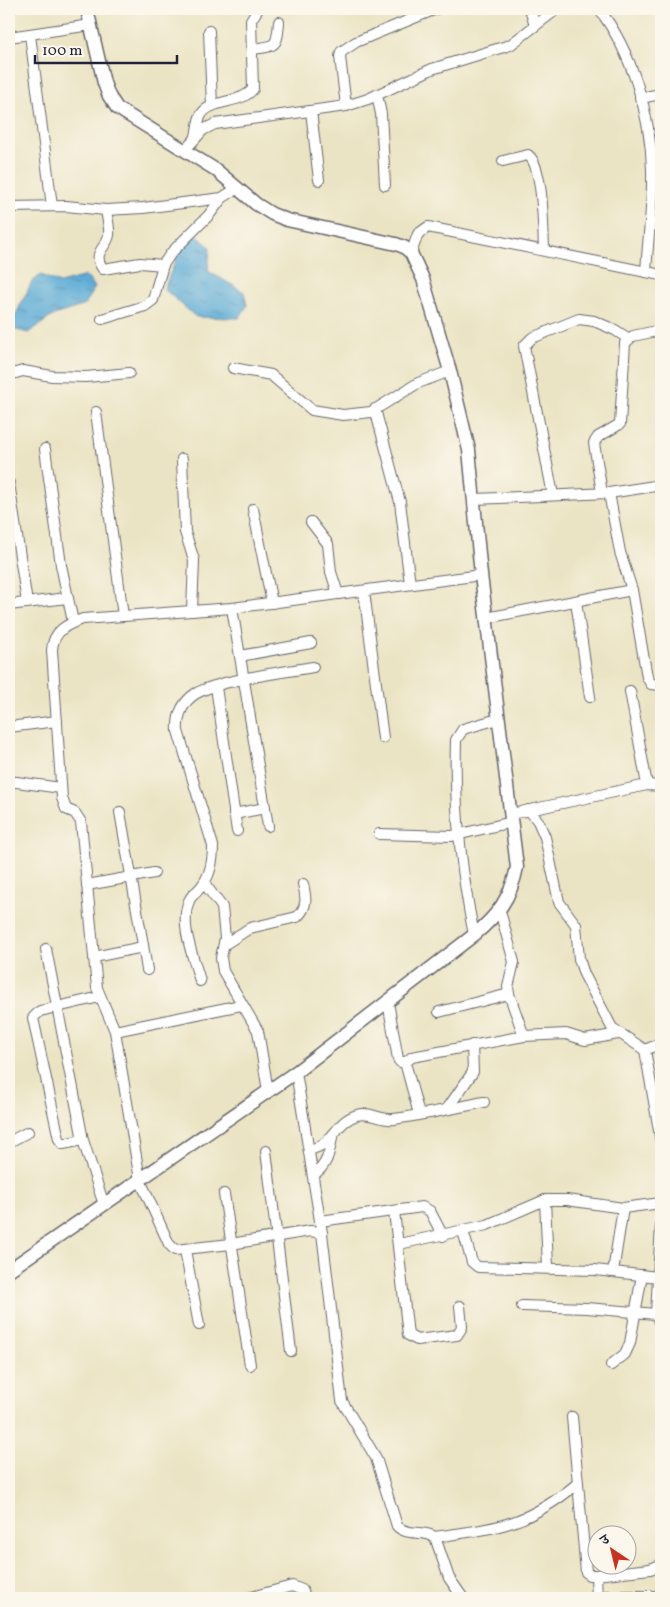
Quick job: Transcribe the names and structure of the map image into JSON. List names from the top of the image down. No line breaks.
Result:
{"scale_bar":"100 m","north":"top left"}
